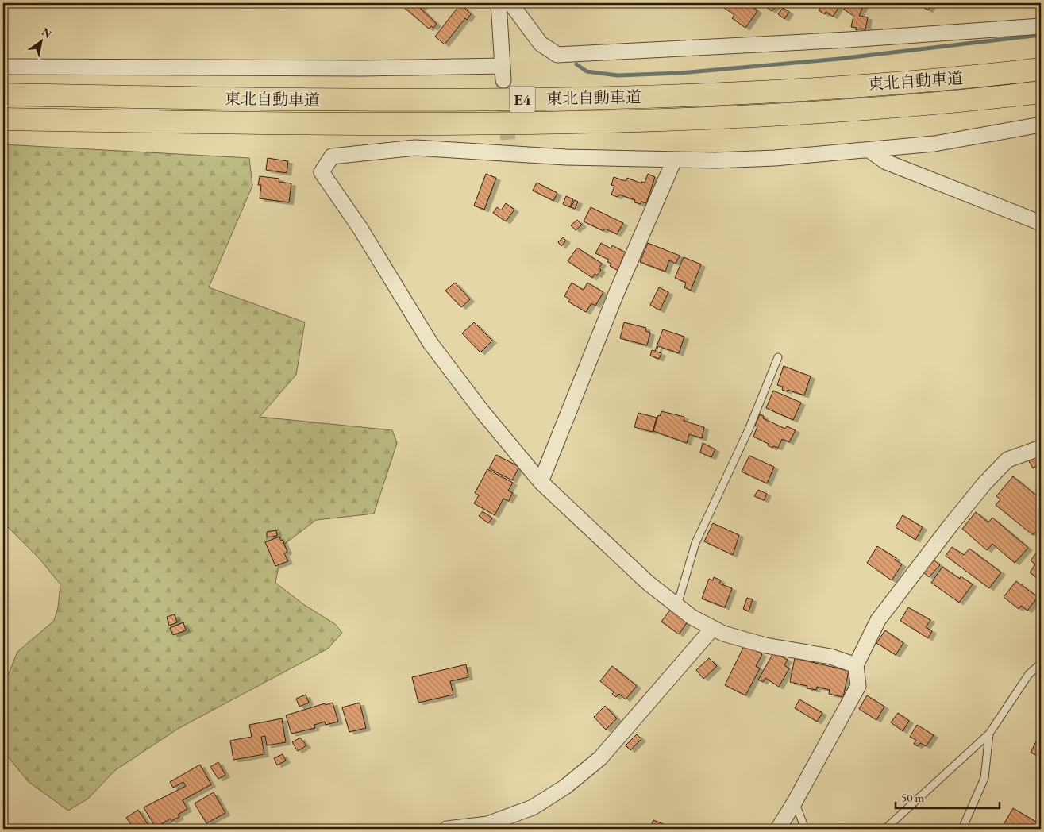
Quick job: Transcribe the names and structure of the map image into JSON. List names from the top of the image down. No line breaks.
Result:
{"streets":{"highway":["東北自動車道","E4"]},"scale_bar":"50 m","north":"top right"}
